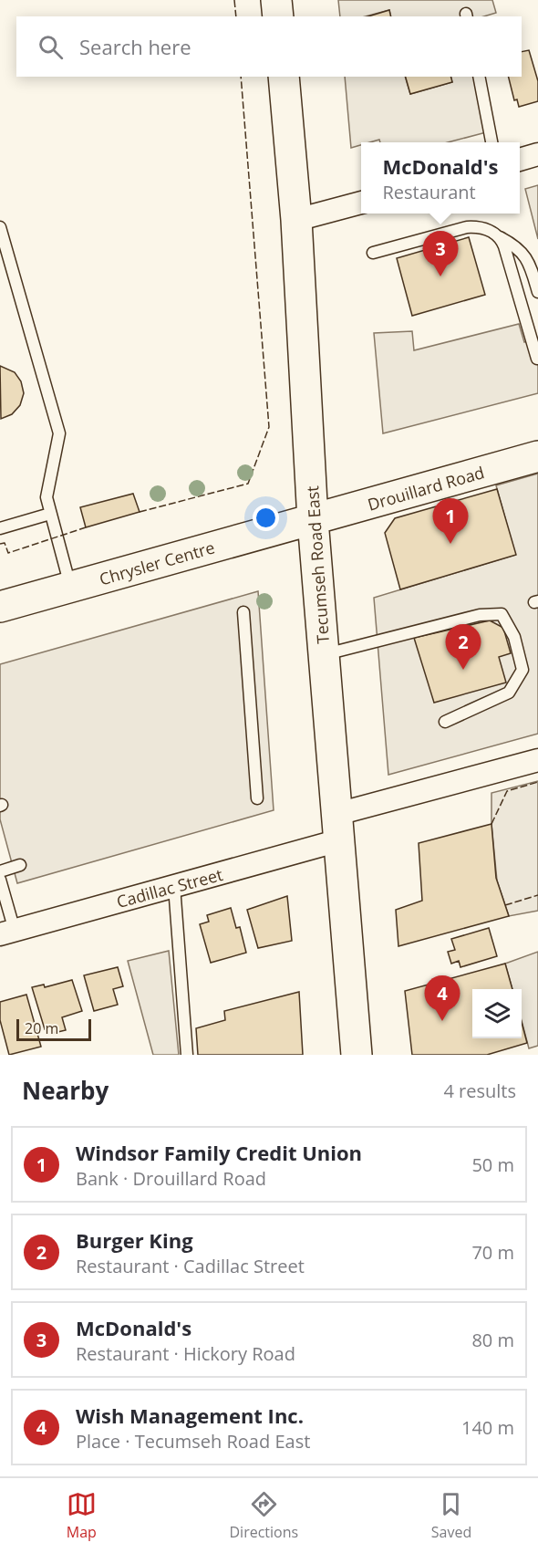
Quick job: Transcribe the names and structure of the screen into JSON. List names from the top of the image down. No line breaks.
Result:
{"streets":{"main road":["Drouillard Road","Chrysler Centre","Tecumseh Road East"],"street":["Cadillac Street"]},"crossings":[["Drouillard Road","Chrysler Centre"],["Drouillard Road","Tecumseh Road East"],["Chrysler Centre","Tecumseh Road East"],["Tecumseh Road East","Cadillac Street"]],"scale_bar":"20 m","page":{"search":"Search here","popup":["McDonald's","Restaurant"],"pins":["3","1","2","4"],"scale":"20 m","heading":["Nearby","4 results"],"list":[{"mark":"1","name":"Windsor Family Credit Union","note":"Bank · Drouillard Road","value":"50 m"},{"mark":"2","name":"Burger King","note":"Restaurant · Cadillac Street","value":"70 m"},{"mark":"3","name":"McDonald's","note":"Restaurant · Hickory Road","value":"80 m"},{"mark":"4","name":"Wish Management Inc.","note":"Place · Tecumseh Road East","value":"140 m"}],"nav":["Map","Directions","Saved"]}}
